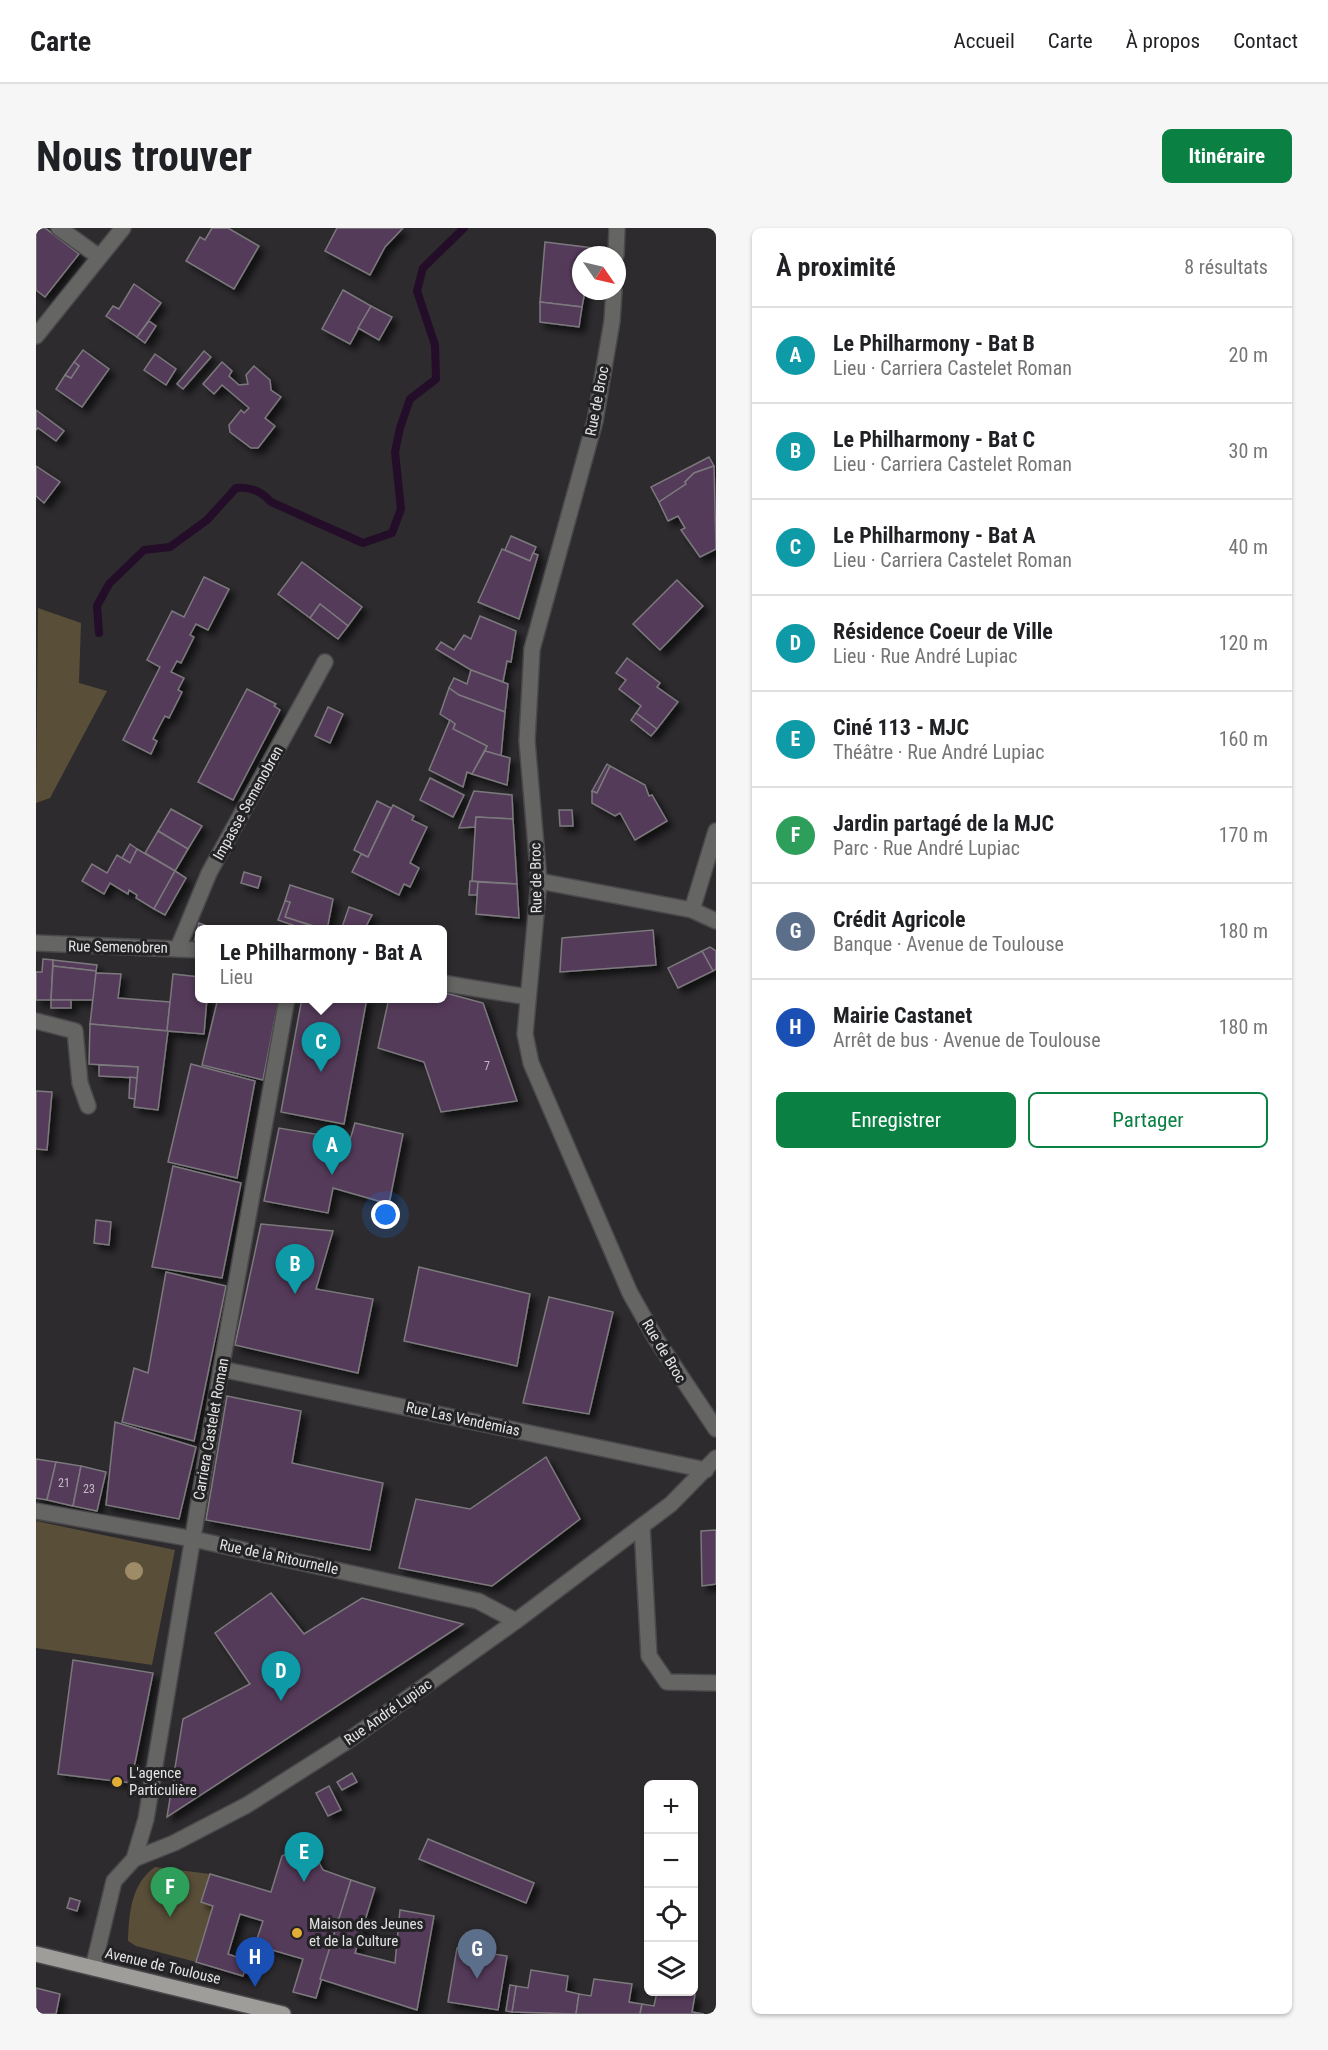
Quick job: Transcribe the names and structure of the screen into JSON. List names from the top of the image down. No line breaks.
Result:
{"streets":{"main road":["Avenue de Toulouse"],"street":["Rue de Broc","Impasse Semenobren","Rue Semenobren","Rue Las Vendemias","Carriera Castelet Roman","Rue de la Ritournelle","Rue André Lupiac"]},"crossings":[["Impasse Semenobren","Rue Semenobren"],["Rue Las Vendemias","Carriera Castelet Roman"],["Rue Las Vendemias","Rue André Lupiac"],["Carriera Castelet Roman","Rue de la Ritournelle"],["Carriera Castelet Roman","Rue André Lupiac"],["Rue de la Ritournelle","Rue André Lupiac"],["Rue André Lupiac","Avenue de Toulouse"]],"places":["L'agence Particulière","Maison des Jeunes et de la Culture"],"house_numbers":["7","21","23"],"north":"bottom right","page":{"header":"Carte","nav":["Accueil","Carte","À propos","Contact"],"buttons":["Itinéraire",["Enregistrer","Partager"]],"title":"Nous trouver","heading":["À proximité","8 résultats"],"list":[{"mark":"A","name":"Le Philharmony - Bat B","note":"Lieu · Carriera Castelet Roman","value":"20 m"},{"mark":"B","name":"Le Philharmony - Bat C","note":"Lieu · Carriera Castelet Roman","value":"30 m"},{"mark":"C","name":"Le Philharmony - Bat A","note":"Lieu · Carriera Castelet Roman","value":"40 m"},{"mark":"D","name":"Résidence Coeur de Ville","note":"Lieu · Rue André Lupiac","value":"120 m"},{"mark":"E","name":"Ciné 113 - MJC","note":"Théâtre · Rue André Lupiac","value":"160 m"},{"mark":"F","name":"Jardin partagé de la MJC","note":"Parc · Rue André Lupiac","value":"170 m"},{"mark":"G","name":"Crédit Agricole","note":"Banque · Avenue de Toulouse","value":"180 m"},{"mark":"H","name":"Mairie Castanet","note":"Arrêt de bus · Avenue de Toulouse","value":"180 m"}],"popup":["Le Philharmony - Bat A","Lieu"],"pins":["C","A","B","D","E","F","G","H"],"map_buttons":["+","−"]}}
